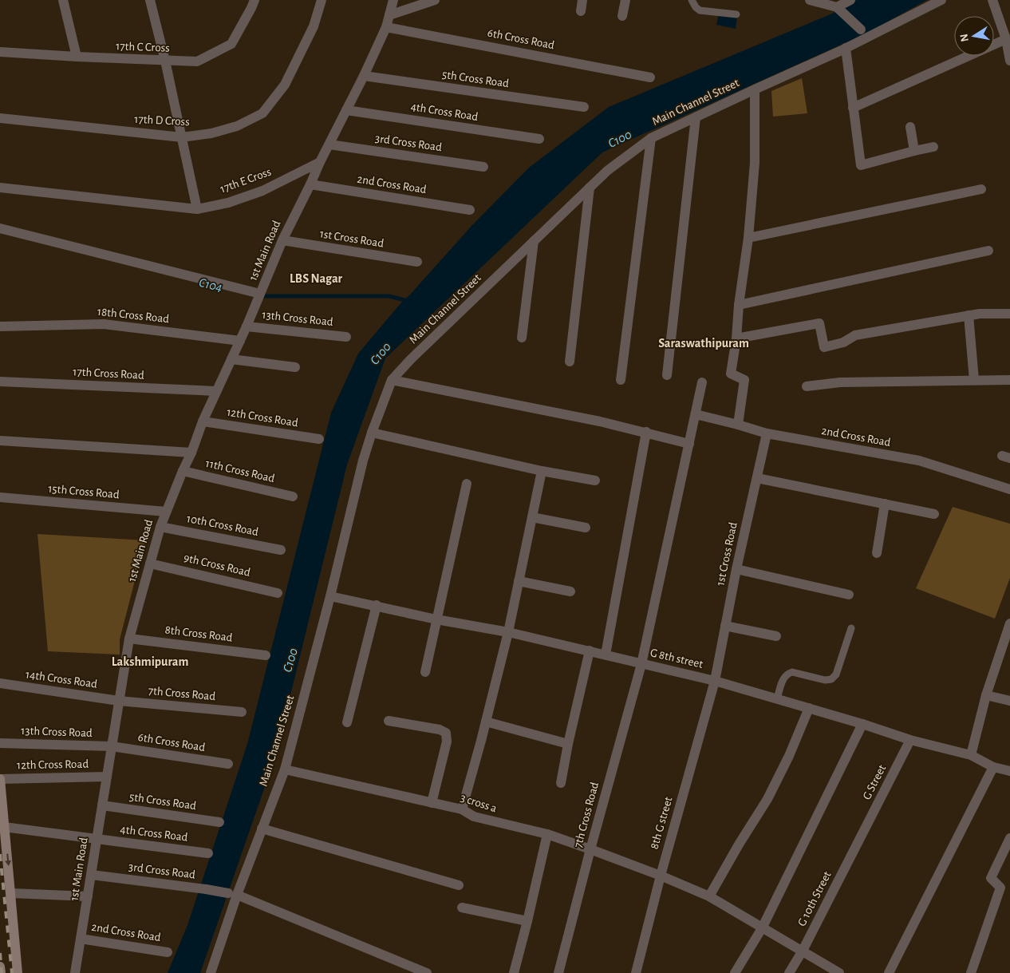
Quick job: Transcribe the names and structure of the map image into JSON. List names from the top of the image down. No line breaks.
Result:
{"streets":{"street":["6th Cross Road","17th C Cross","5th Cross Road","Main Channel Street","4th Cross Road","17th D Cross","3rd Cross Road","17th E Cross","2nd Cross Road","1st Cross Road","1st Main Road","18th Cross Road","13th Cross Road","17th Cross Road","12th Cross Road","11th Cross Road","15th Cross Road","10th Cross Road","9th Cross Road","8th Cross Road","G 8th street","14th Cross Road","7th Cross Road","G Street","3 cross a","8th G street","G 10th Street"]},"crossings":[["6th Cross Road","1st Main Road"],["6th Cross Road","13th Cross Road"],["5th Cross Road","1st Main Road"],["Main Channel Street","3rd Cross Road"],["Main Channel Street","G 8th street"],["Main Channel Street","3 cross a"],["4th Cross Road","1st Main Road"],["3rd Cross Road","1st Main Road"],["17th E Cross","1st Main Road"],["2nd Cross Road","1st Cross Road"],["2nd Cross Road","1st Main Road"],["1st Cross Road","1st Main Road"],["1st Cross Road","G 8th street"],["1st Cross Road","8th G street"],["1st Main Road","18th Cross Road"],["1st Main Road","13th Cross Road"],["1st Main Road","17th Cross Road"],["1st Main Road","12th Cross Road"],["1st Main Road","11th Cross Road"],["1st Main Road","15th Cross Road"],["1st Main Road","10th Cross Road"],["1st Main Road","9th Cross Road"],["1st Main Road","8th Cross Road"],["1st Main Road","14th Cross Road"],["1st Main Road","7th Cross Road"],["G 8th street","7th Cross Road"],["G 8th street","G Street"],["G 8th street","8th G street"],["14th Cross Road","7th Cross Road"],["7th Cross Road","3 cross a"],["G Street","G 10th Street"],["3 cross a","8th G street"],["3 cross a","G 10th Street"]],"districts":["LBS Nagar","Saraswathipuram","Lakshmipuram"],"water":["C100","C104"],"north":"left"}
